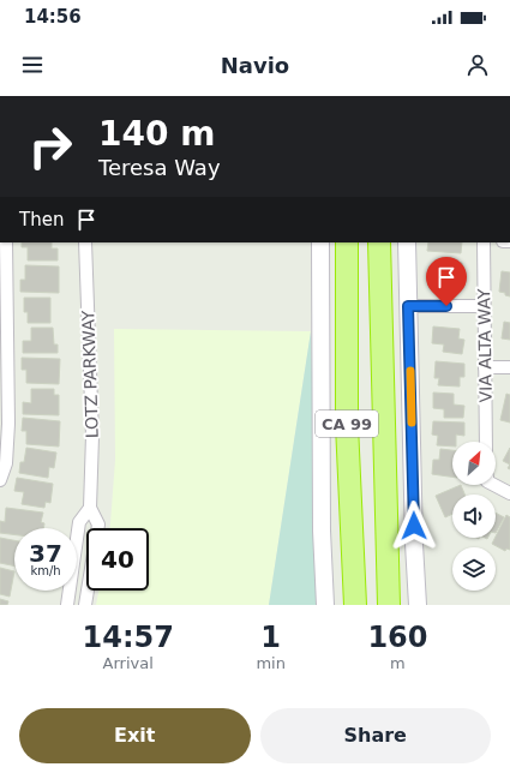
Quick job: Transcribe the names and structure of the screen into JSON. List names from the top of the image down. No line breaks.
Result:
{"streets":{"highway":["CA 99"],"street":["VIA ALTA WAY","LOTZ PARKWAY"]},"north":"top right","page":{"status":"14:56","header":"Navio","turn":["140 m","Teresa Way"],"then":"Then","speed":"37 km/h","limit":"40","eta":["14:57","Arrival","1","min","160","m"],"buttons":["Exit","Share"]}}
